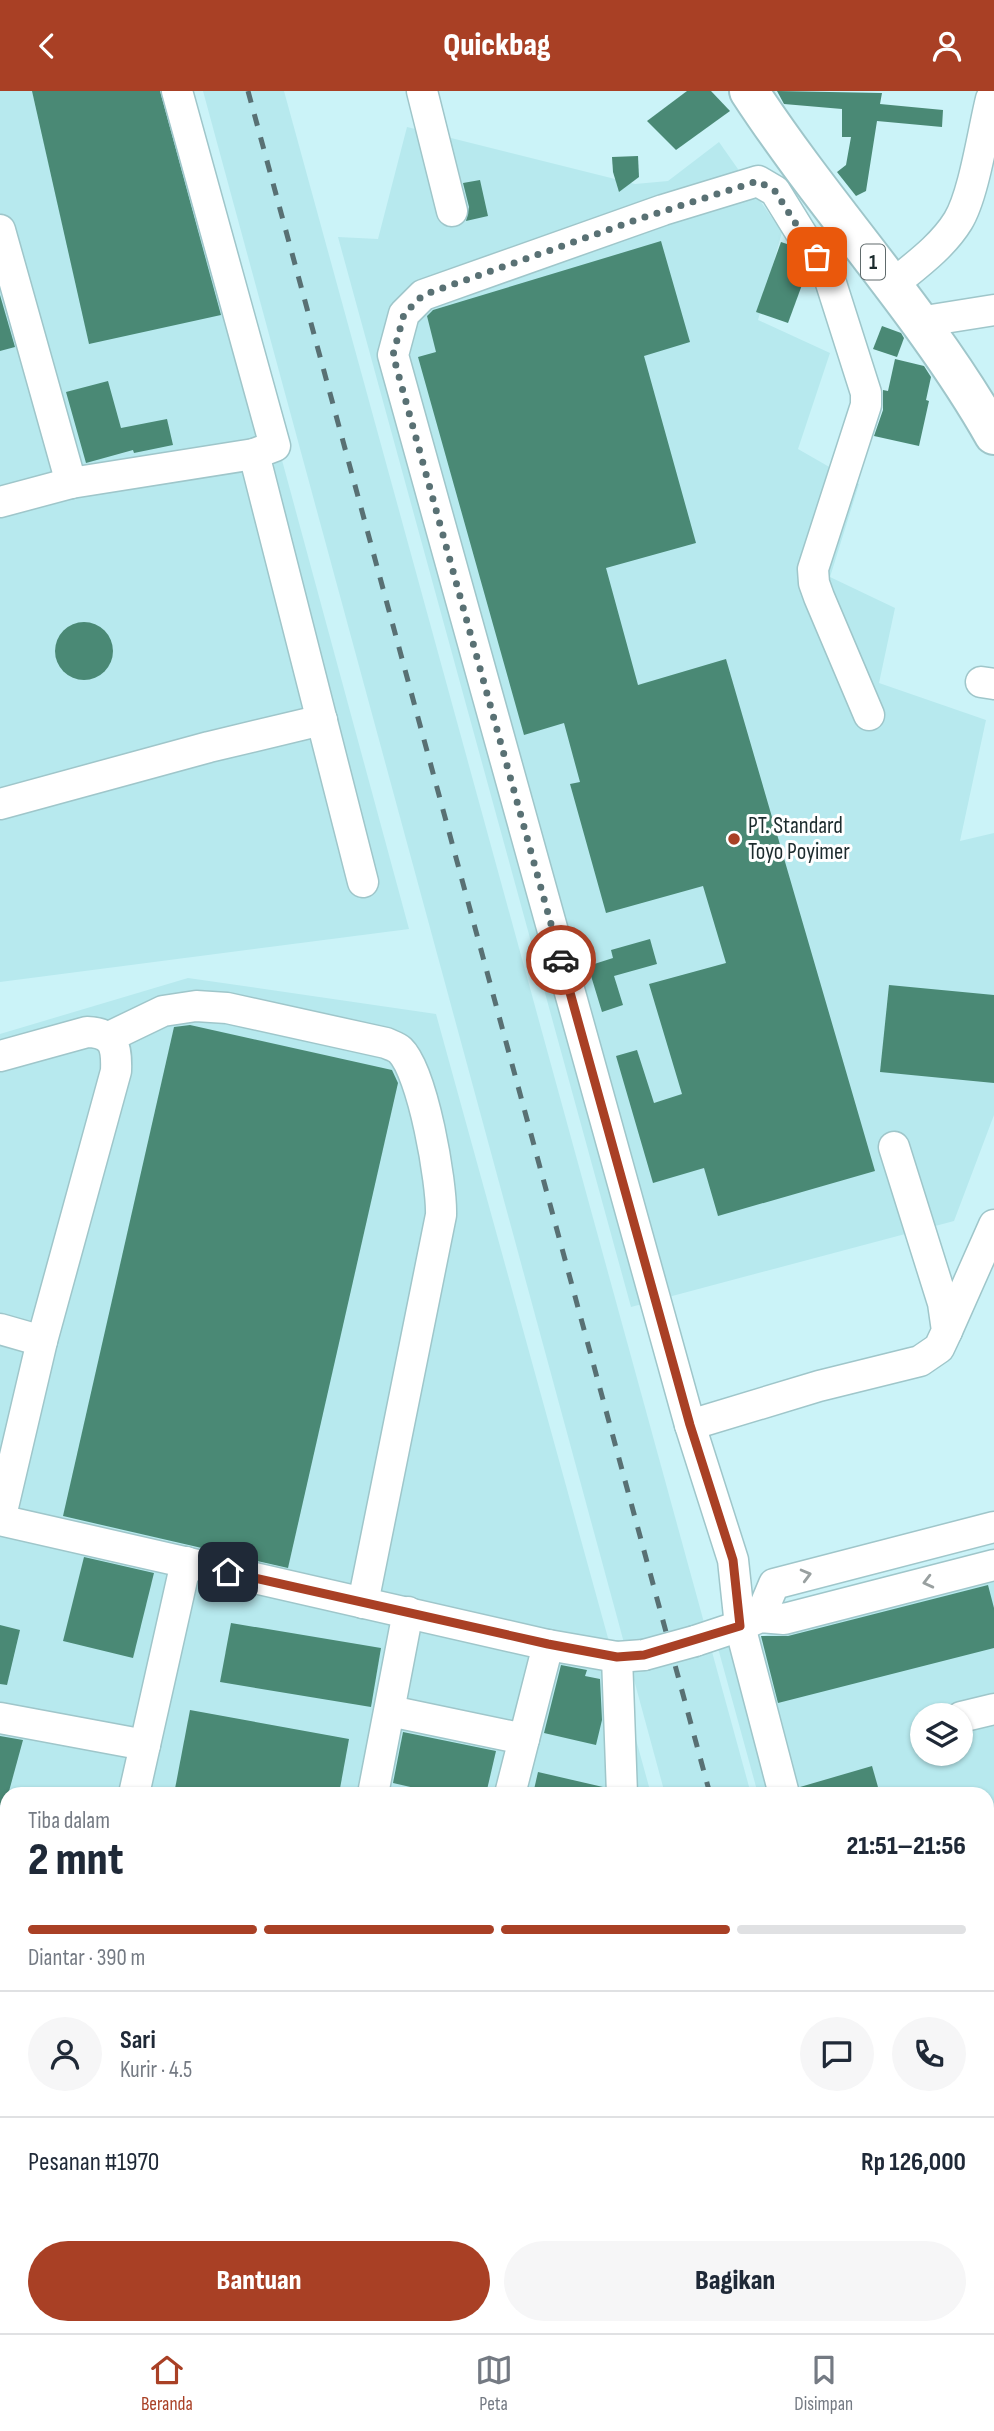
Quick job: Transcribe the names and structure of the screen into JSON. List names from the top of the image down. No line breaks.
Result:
{"streets":{"highway":["1"]},"places":["PT. Standard Toyo Poyimer"],"page":{"header":"Quickbag","heading":["2 mnt","Tiba dalam","21:51–21:56"],"panel":["Sari","Kurir · 4.5","Pesanan #1970","Rp 126,000"],"bar":"Diantar · 390 m","buttons":["Bantuan","Bagikan"],"tabs":["Beranda","Peta","Disimpan"]}}
